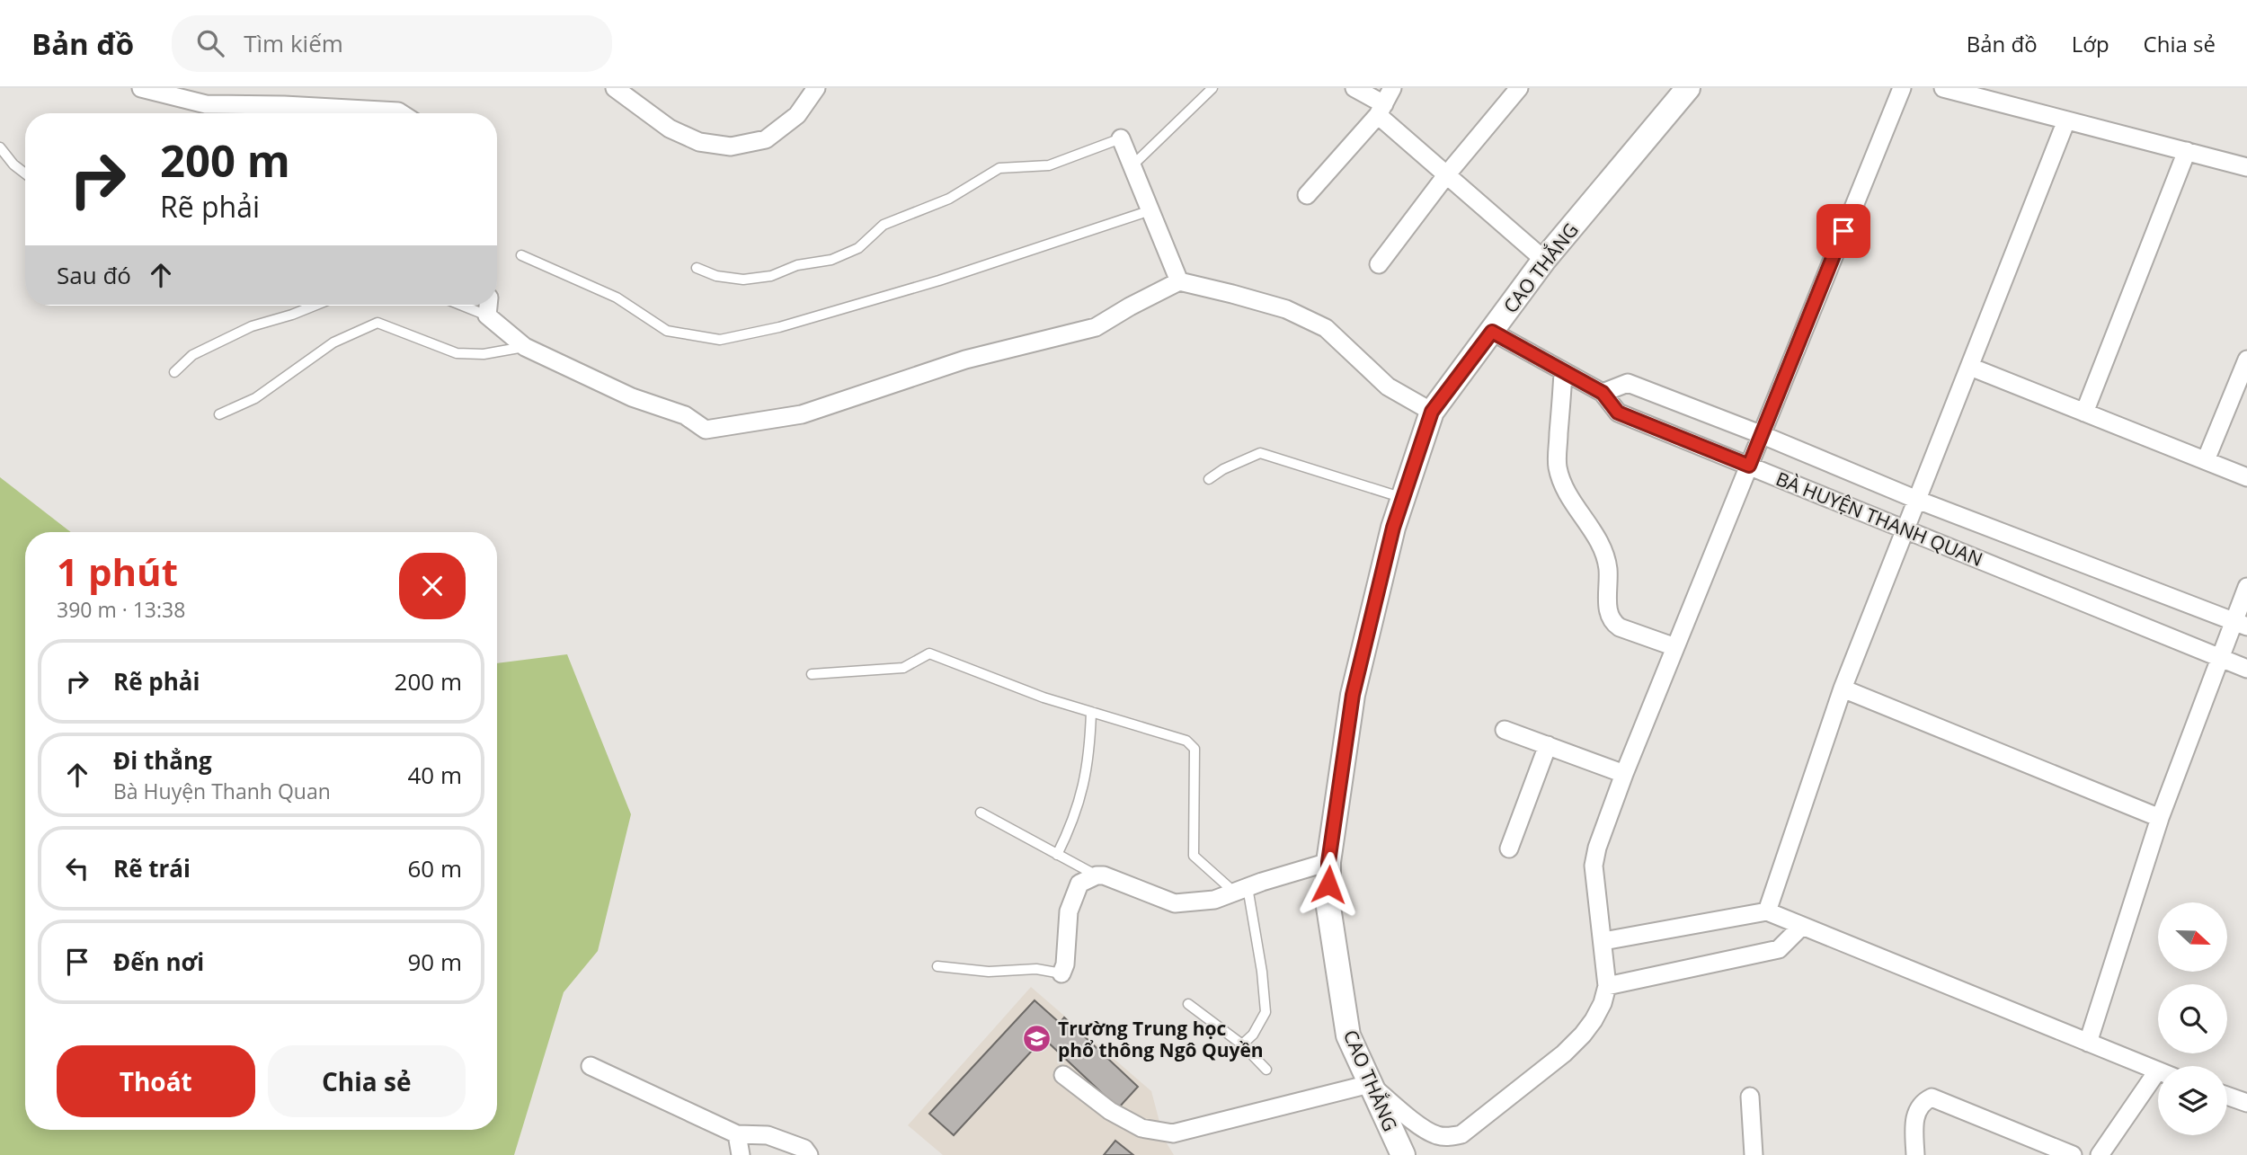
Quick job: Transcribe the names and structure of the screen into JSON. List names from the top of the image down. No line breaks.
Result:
{"streets":{"main road":["CAO THẮNG"],"street":["BÀ HUYỆN THANH QUAN"]},"places":{"school or university":["Trường Trung học phổ thông Ngô Quyền"]},"north":"right","page":{"header":"Bản đồ","search":"Tìm kiếm","nav":["Bản đồ","Lớp","Chia sẻ"],"turn":["200 m","Rẽ phải"],"then":"Sau đó","heading":["1 phút","390 m · 13:38"],"list":[{"name":"Rẽ phải","value":"200 m"},{"name":"Đi thẳng","note":"Bà Huyện Thanh Quan","value":"40 m"},{"name":"Rẽ trái","value":"60 m"},{"name":"Đến nơi","value":"90 m"}],"buttons":["Thoát","Chia sẻ"]}}
